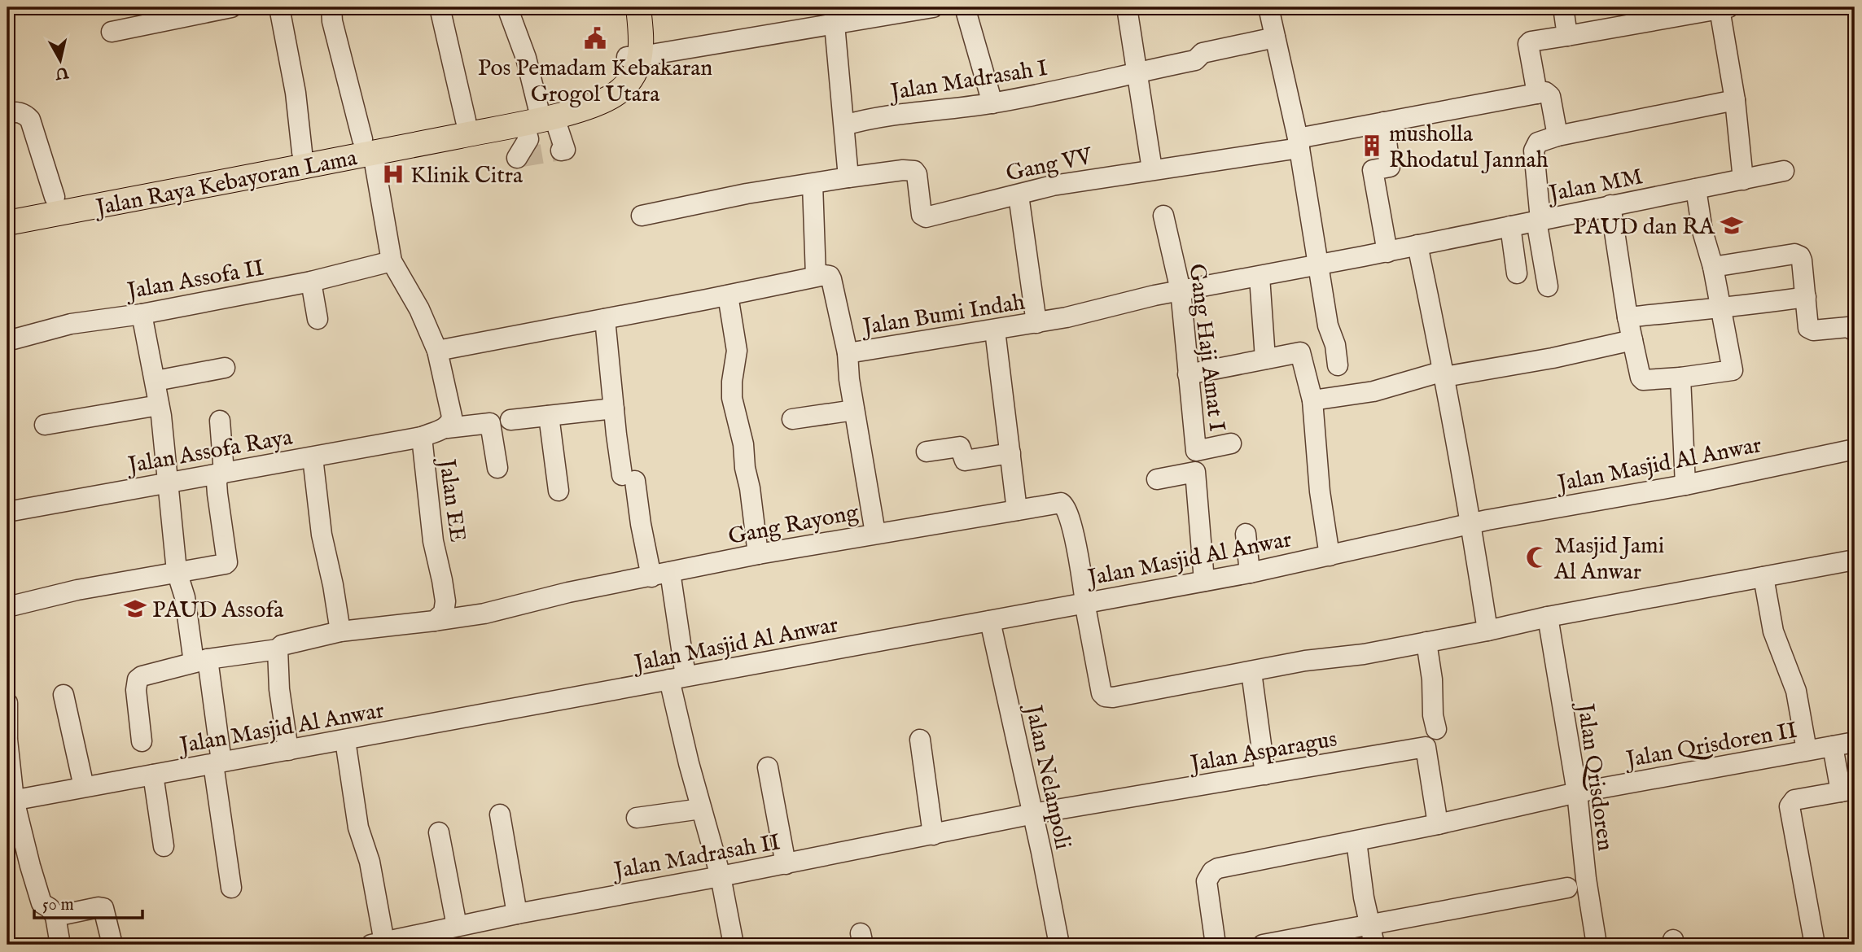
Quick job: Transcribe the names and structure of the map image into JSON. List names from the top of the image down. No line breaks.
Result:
{"streets":{"main road":["Jalan Raya Kebayoran Lama"],"street":["Jalan Madrasah I","Gang VV","Jalan MM","Jalan Assofa II","Jalan Bumi Indah","Gang Haji Amat I","Jalan Assofa Raya","Jalan Masjid Al Anwar","Jalan EE","Gang Rayong","Jalan Qrisdoren II","Jalan Asparagus","Jalan Nelanpoli","Jalan Qrisdoren","Jalan Madrasah II"]},"crossings":[["Jalan Raya Kebayoran Lama","Jalan EE"],["Jalan MM","Jalan Bumi Indah"],["Jalan Assofa II","Jalan EE"],["Jalan Bumi Indah","Gang Haji Amat I"],["Jalan Assofa Raya","Jalan EE"],["Jalan Masjid Al Anwar","Gang Rayong"],["Jalan Masjid Al Anwar","Jalan Nelanpoli"],["Jalan EE","Gang Rayong"],["Jalan Qrisdoren II","Jalan Qrisdoren"],["Jalan Asparagus","Jalan Nelanpoli"],["Jalan Asparagus","Jalan Madrasah II"],["Jalan Nelanpoli","Jalan Madrasah II"]],"places":{"public building":["Pos Pemadam Kebakaran Grogol Utara"],"building":["musholla Rhodatul Jannah"],"hospital":["Klinik Citra"],"school or university":["PAUD dan RA","PAUD Assofa"],"mosque":["Masjid Jami Al Anwar"]},"scale_bar":"50 m","north":"bottom"}
